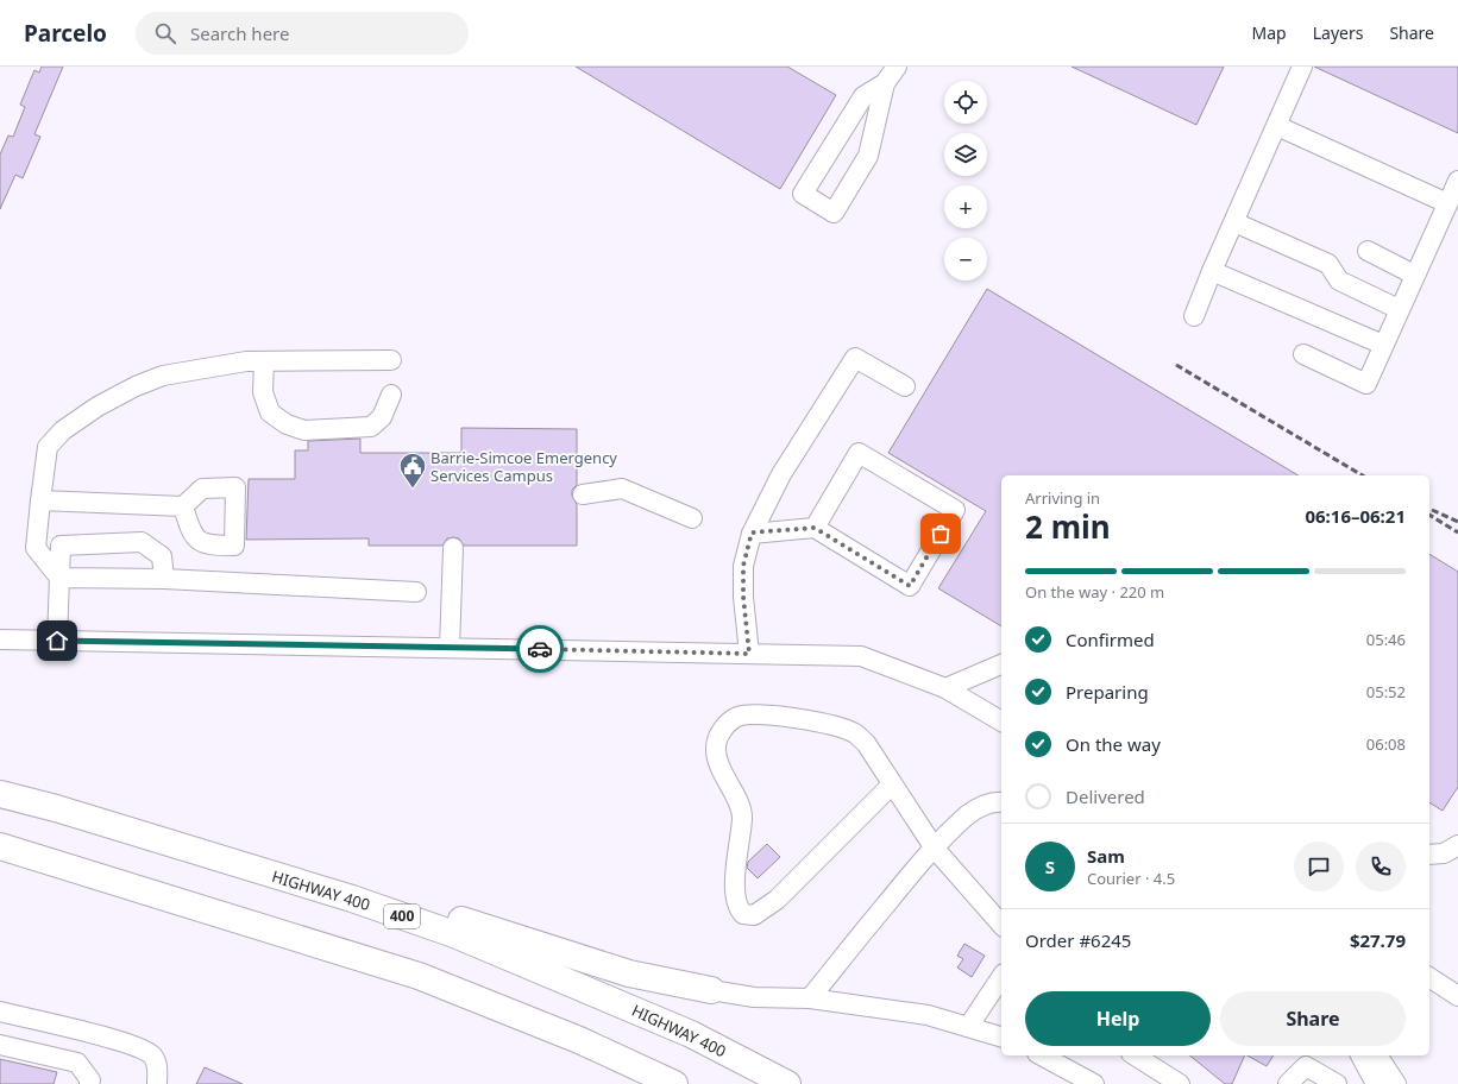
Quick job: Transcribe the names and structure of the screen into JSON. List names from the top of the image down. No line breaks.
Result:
{"streets":{"highway":["HIGHWAY 400","400"]},"places":{"public building":["Barrie-Simcoe Emergency Services Campus"]},"page":{"header":"Parcelo","search":"Search here","nav":["Map","Layers","Share"],"map_buttons":["+","−"],"heading":["2 min","Arriving in","06:16–06:21"],"panel":["Sam","Courier · 4.5","Order #6245","$27.79"],"bar":"On the way · 220 m","list":[["Confirmed","05:46"],["Preparing","05:52"],["On the way","06:08"],"Delivered"],"round":"S","buttons":["Help","Share"]}}
